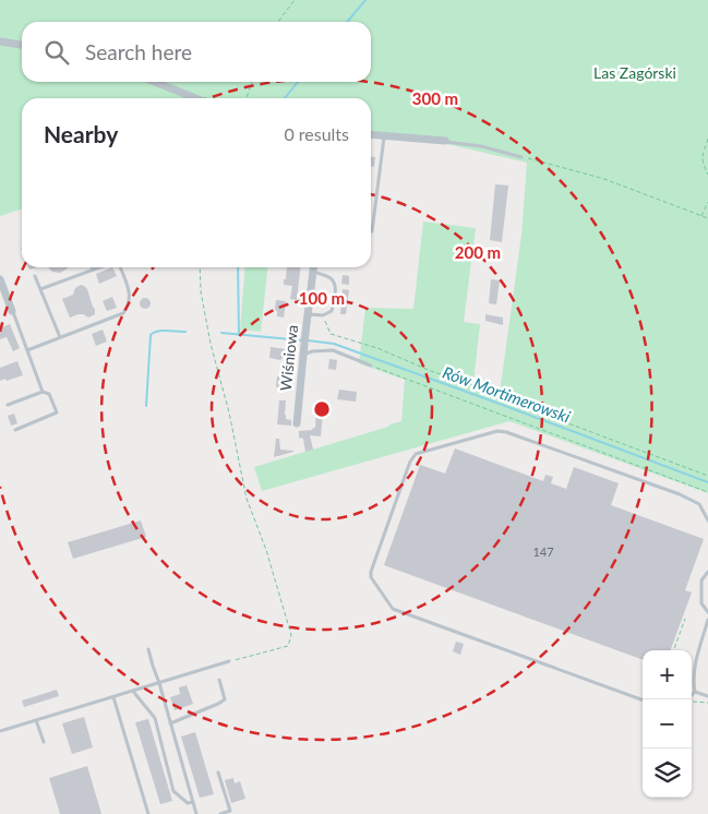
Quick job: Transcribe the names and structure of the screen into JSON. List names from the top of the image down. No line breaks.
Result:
{"streets":{"street":["Wiśniowa"]},"water":["Rów Mortimerowski"],"parks":["Las Zagórski"],"house_numbers":["147"],"page":{"search":"Search here","heading":["Nearby","0 results"],"map_buttons":["+","−"]},"rings":["300 m","200 m","100 m"]}
